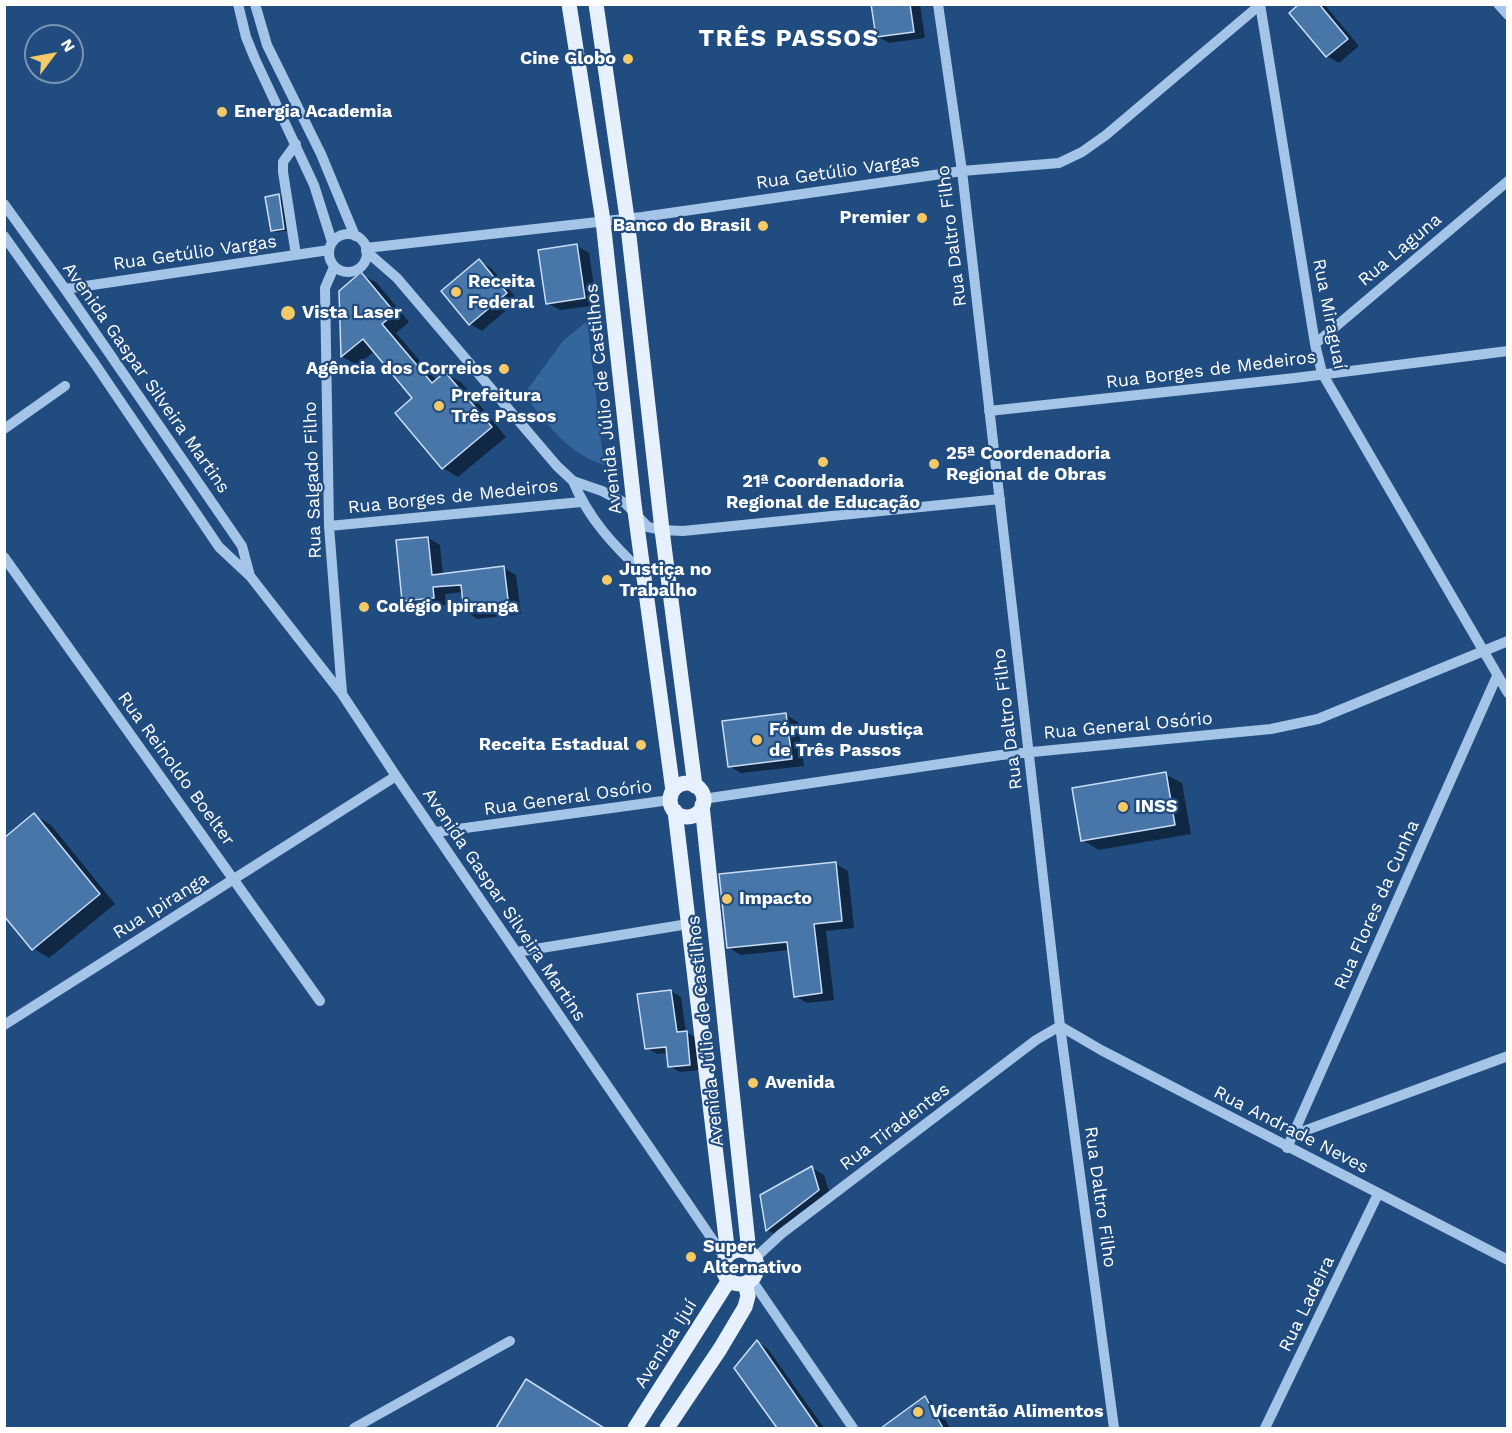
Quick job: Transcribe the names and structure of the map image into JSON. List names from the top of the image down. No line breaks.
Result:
{"streets":{"main road":["Avenida Júlio de Castilhos","Avenida Ijuí"],"street":["Rua Getúlio Vargas","Rua Daltro Filho","Rua Laguna","Rua Miraguaí","Rua Borges de Medeiros","Avenida Gaspar Silveira Martins","Rua Salgado Filho","Rua General Osório","Rua Reinoldo Boelter","Rua Flores da Cunha","Rua Ipiranga","Rua Tiradentes","Rua Andrade Neves","Rua Ladeira"]},"crossings":[["Rua Getúlio Vargas","Rua Daltro Filho"],["Rua Getúlio Vargas","Rua Miraguaí"],["Rua Getúlio Vargas","Avenida Gaspar Silveira Martins"],["Rua Getúlio Vargas","Avenida Júlio de Castilhos"],["Rua Getúlio Vargas","Rua Salgado Filho"],["Rua Daltro Filho","Rua Borges de Medeiros"],["Rua Daltro Filho","Rua General Osório"],["Rua Daltro Filho","Rua Tiradentes"],["Rua Daltro Filho","Rua Andrade Neves"],["Rua Laguna","Rua Miraguaí"],["Rua Miraguaí","Rua Borges de Medeiros"],["Rua Miraguaí","Rua General Osório"],["Rua Miraguaí","Rua Flores da Cunha"],["Rua Borges de Medeiros","Avenida Júlio de Castilhos"],["Rua Borges de Medeiros","Rua Salgado Filho"],["Avenida Gaspar Silveira Martins","Avenida Júlio de Castilhos"],["Avenida Gaspar Silveira Martins","Rua Salgado Filho"],["Avenida Gaspar Silveira Martins","Rua General Osório"],["Avenida Gaspar Silveira Martins","Rua Ipiranga"],["Avenida Gaspar Silveira Martins","Rua Tiradentes"],["Avenida Gaspar Silveira Martins","Avenida Ijuí"],["Avenida Júlio de Castilhos","Rua General Osório"],["Avenida Júlio de Castilhos","Rua Tiradentes"],["Avenida Júlio de Castilhos","Avenida Ijuí"],["Rua Reinoldo Boelter","Rua Ipiranga"],["Rua Flores da Cunha","Rua Andrade Neves"],["Rua Tiradentes","Rua Andrade Neves"],["Rua Tiradentes","Avenida Ijuí"],["Rua Andrade Neves","Rua Ladeira"]],"districts":["TRÊS PASSOS"],"places":["Cine Globo","Energia Academia","Premier","Banco do Brasil","Receita Federal","Vista Laser","Agência dos Correios","Prefeitura Três Passos","21ª Coordenadoria Regional de Educação","25ª Coordenadoria Regional de Obras","Justiça no Trabalho","Colégio Ipiranga","Fórum de Justiça de Três Passos","Receita Estadual","INSS","Impacto","Avenida","Super Alternativo","Vicentão Alimentos"],"north":"top right"}
